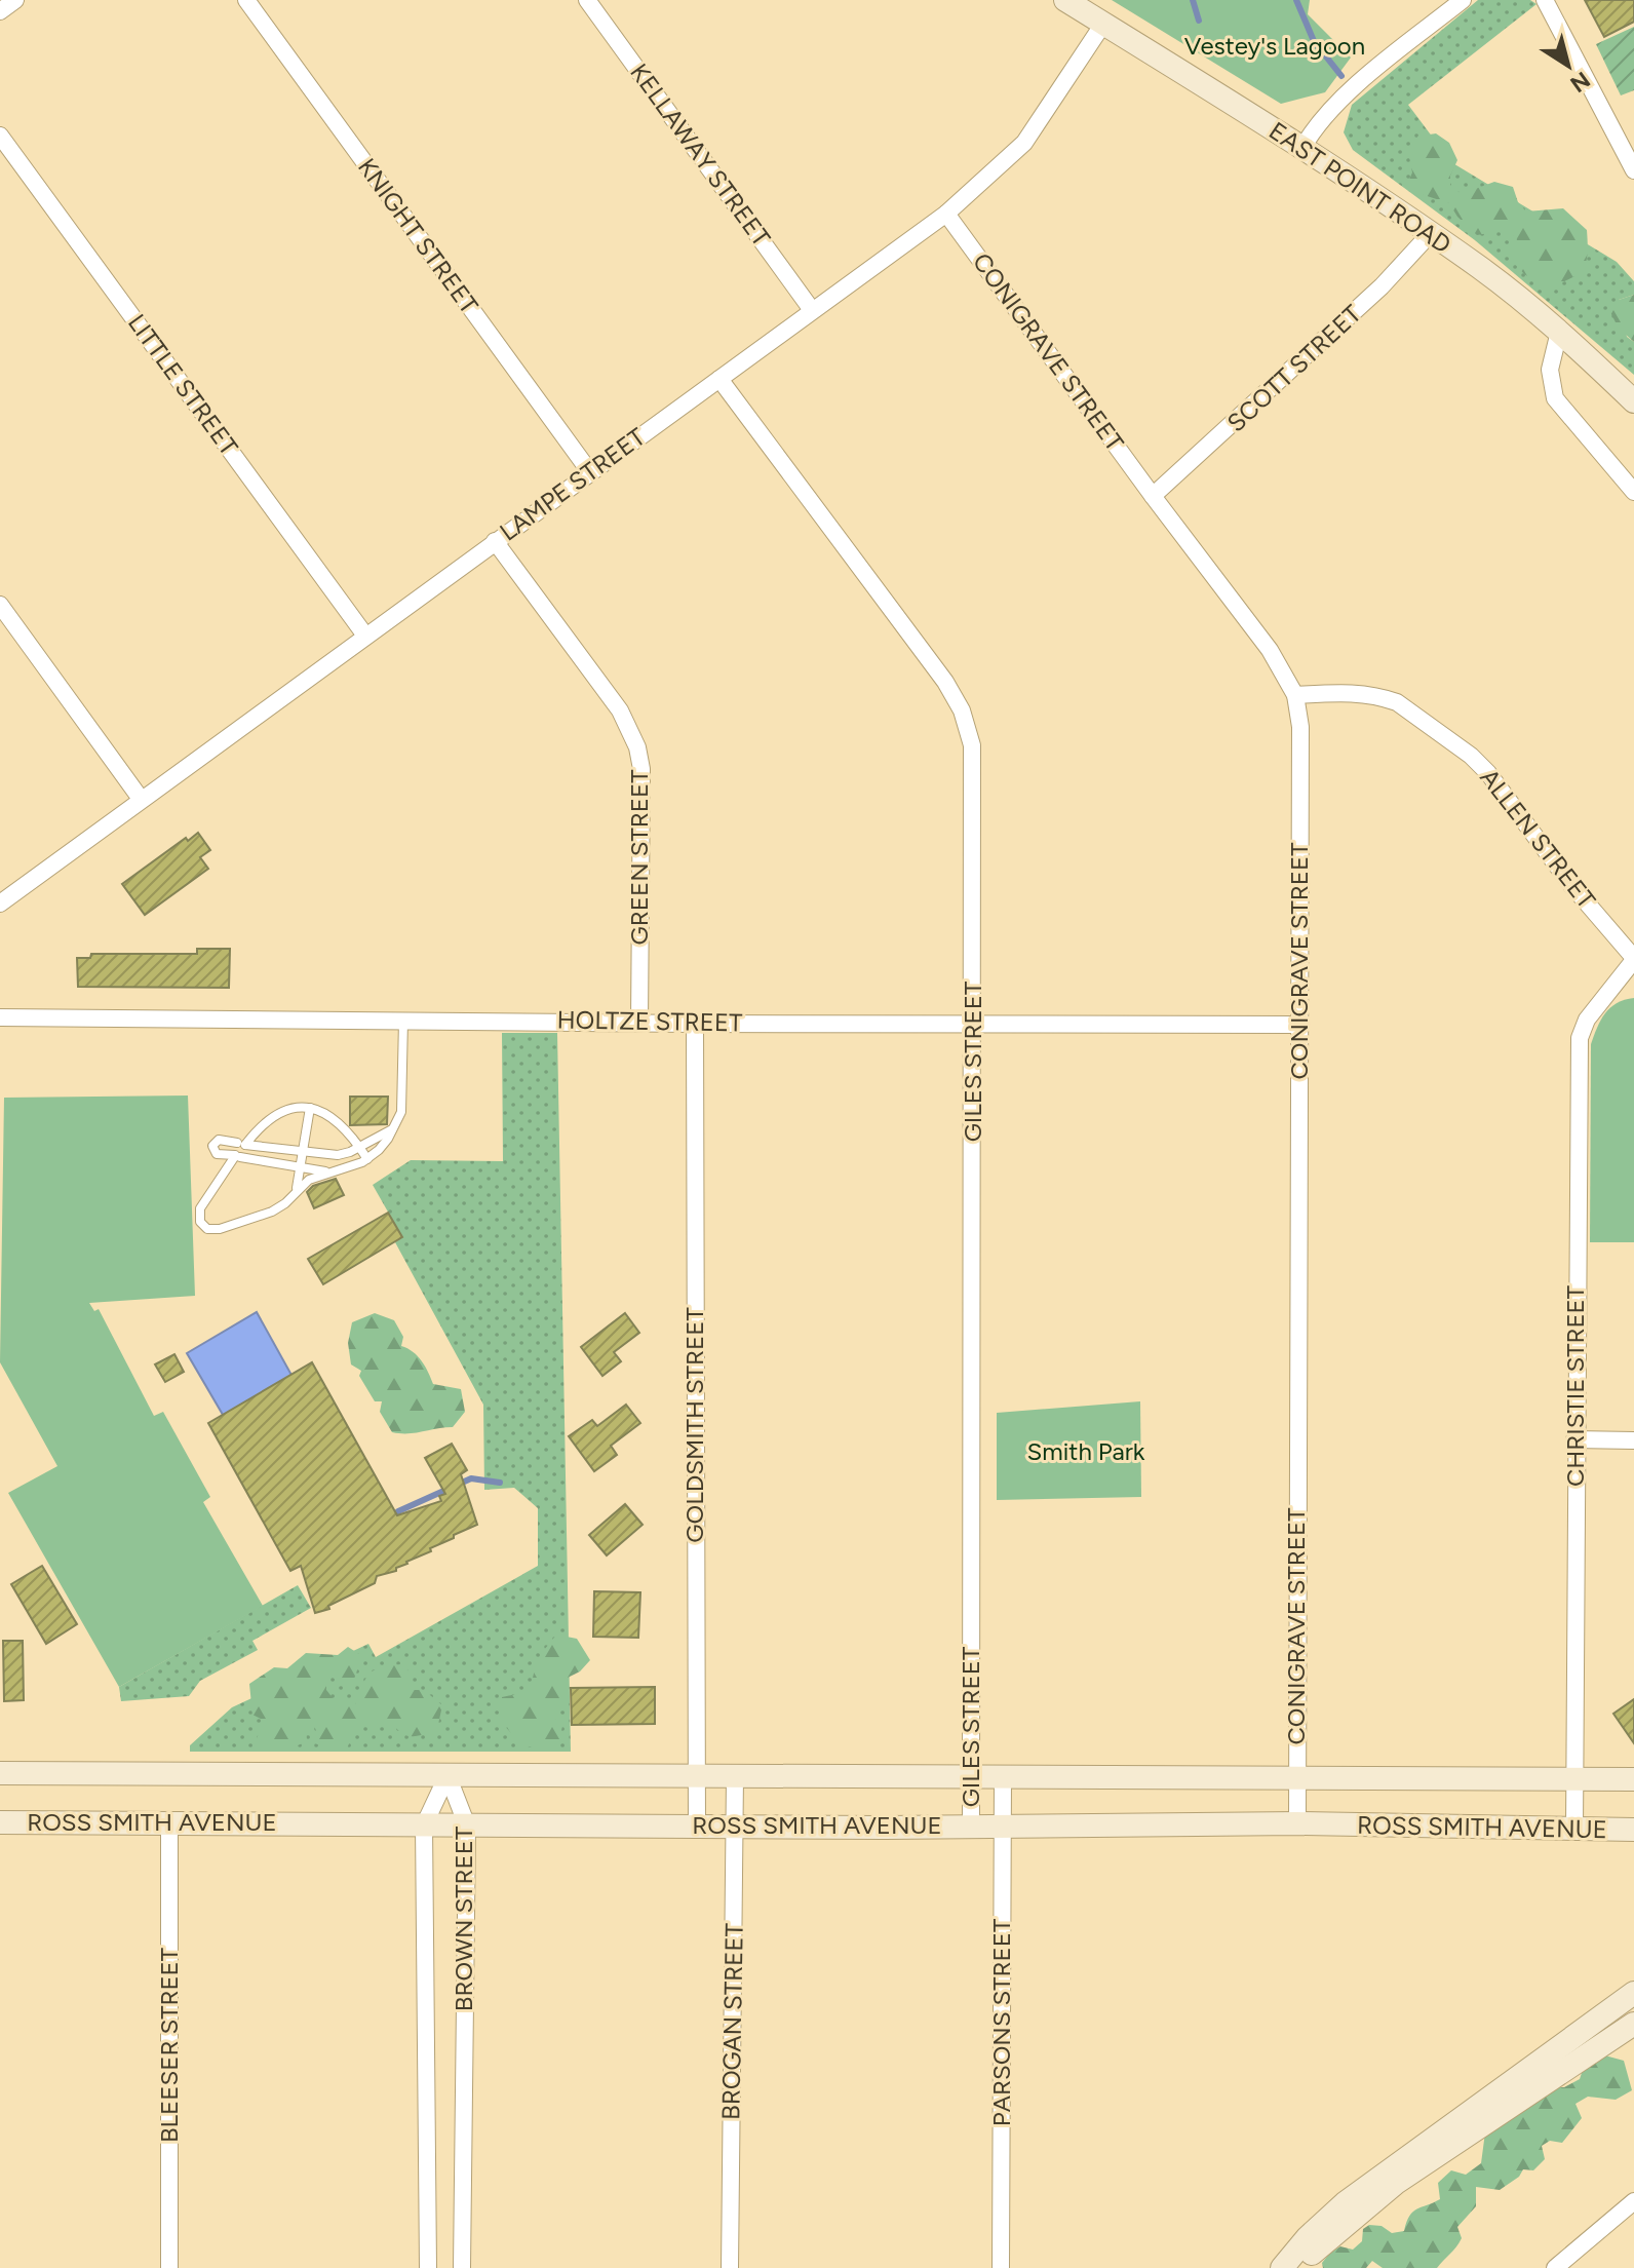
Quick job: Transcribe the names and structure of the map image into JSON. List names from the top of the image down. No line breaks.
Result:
{"streets":{"street":["KELLAWAY STREET","EAST POINT ROAD","KNIGHT STREET","CONIGRAVE STREET","SCOTT STREET","LITTLE STREET","LAMPE STREET","ALLEN STREET","GREEN STREET","HOLTZE STREET","GILES STREET","CHRISTIE STREET","GOLDSMITH STREET","ROSS SMITH AVENUE","BROWN STREET","BROGAN STREET","PARSONS STREET","BLEESER STREET"]},"crossings":[["KELLAWAY STREET","LAMPE STREET"],["EAST POINT ROAD","SCOTT STREET"],["EAST POINT ROAD","LAMPE STREET"],["KNIGHT STREET","LAMPE STREET"],["CONIGRAVE STREET","SCOTT STREET"],["CONIGRAVE STREET","LAMPE STREET"],["CONIGRAVE STREET","ALLEN STREET"],["CONIGRAVE STREET","HOLTZE STREET"],["CONIGRAVE STREET","ROSS SMITH AVENUE"],["LITTLE STREET","LAMPE STREET"],["LAMPE STREET","GREEN STREET"],["LAMPE STREET","GILES STREET"],["ALLEN STREET","CHRISTIE STREET"],["GREEN STREET","HOLTZE STREET"],["HOLTZE STREET","GILES STREET"],["HOLTZE STREET","GOLDSMITH STREET"],["GILES STREET","ROSS SMITH AVENUE"],["CHRISTIE STREET","ROSS SMITH AVENUE"],["GOLDSMITH STREET","ROSS SMITH AVENUE"],["ROSS SMITH AVENUE","BROWN STREET"],["ROSS SMITH AVENUE","BROGAN STREET"],["ROSS SMITH AVENUE","PARSONS STREET"],["ROSS SMITH AVENUE","BLEESER STREET"]],"parks":["Vestey's Lagoon","Smith Park"],"north":"bottom right"}
